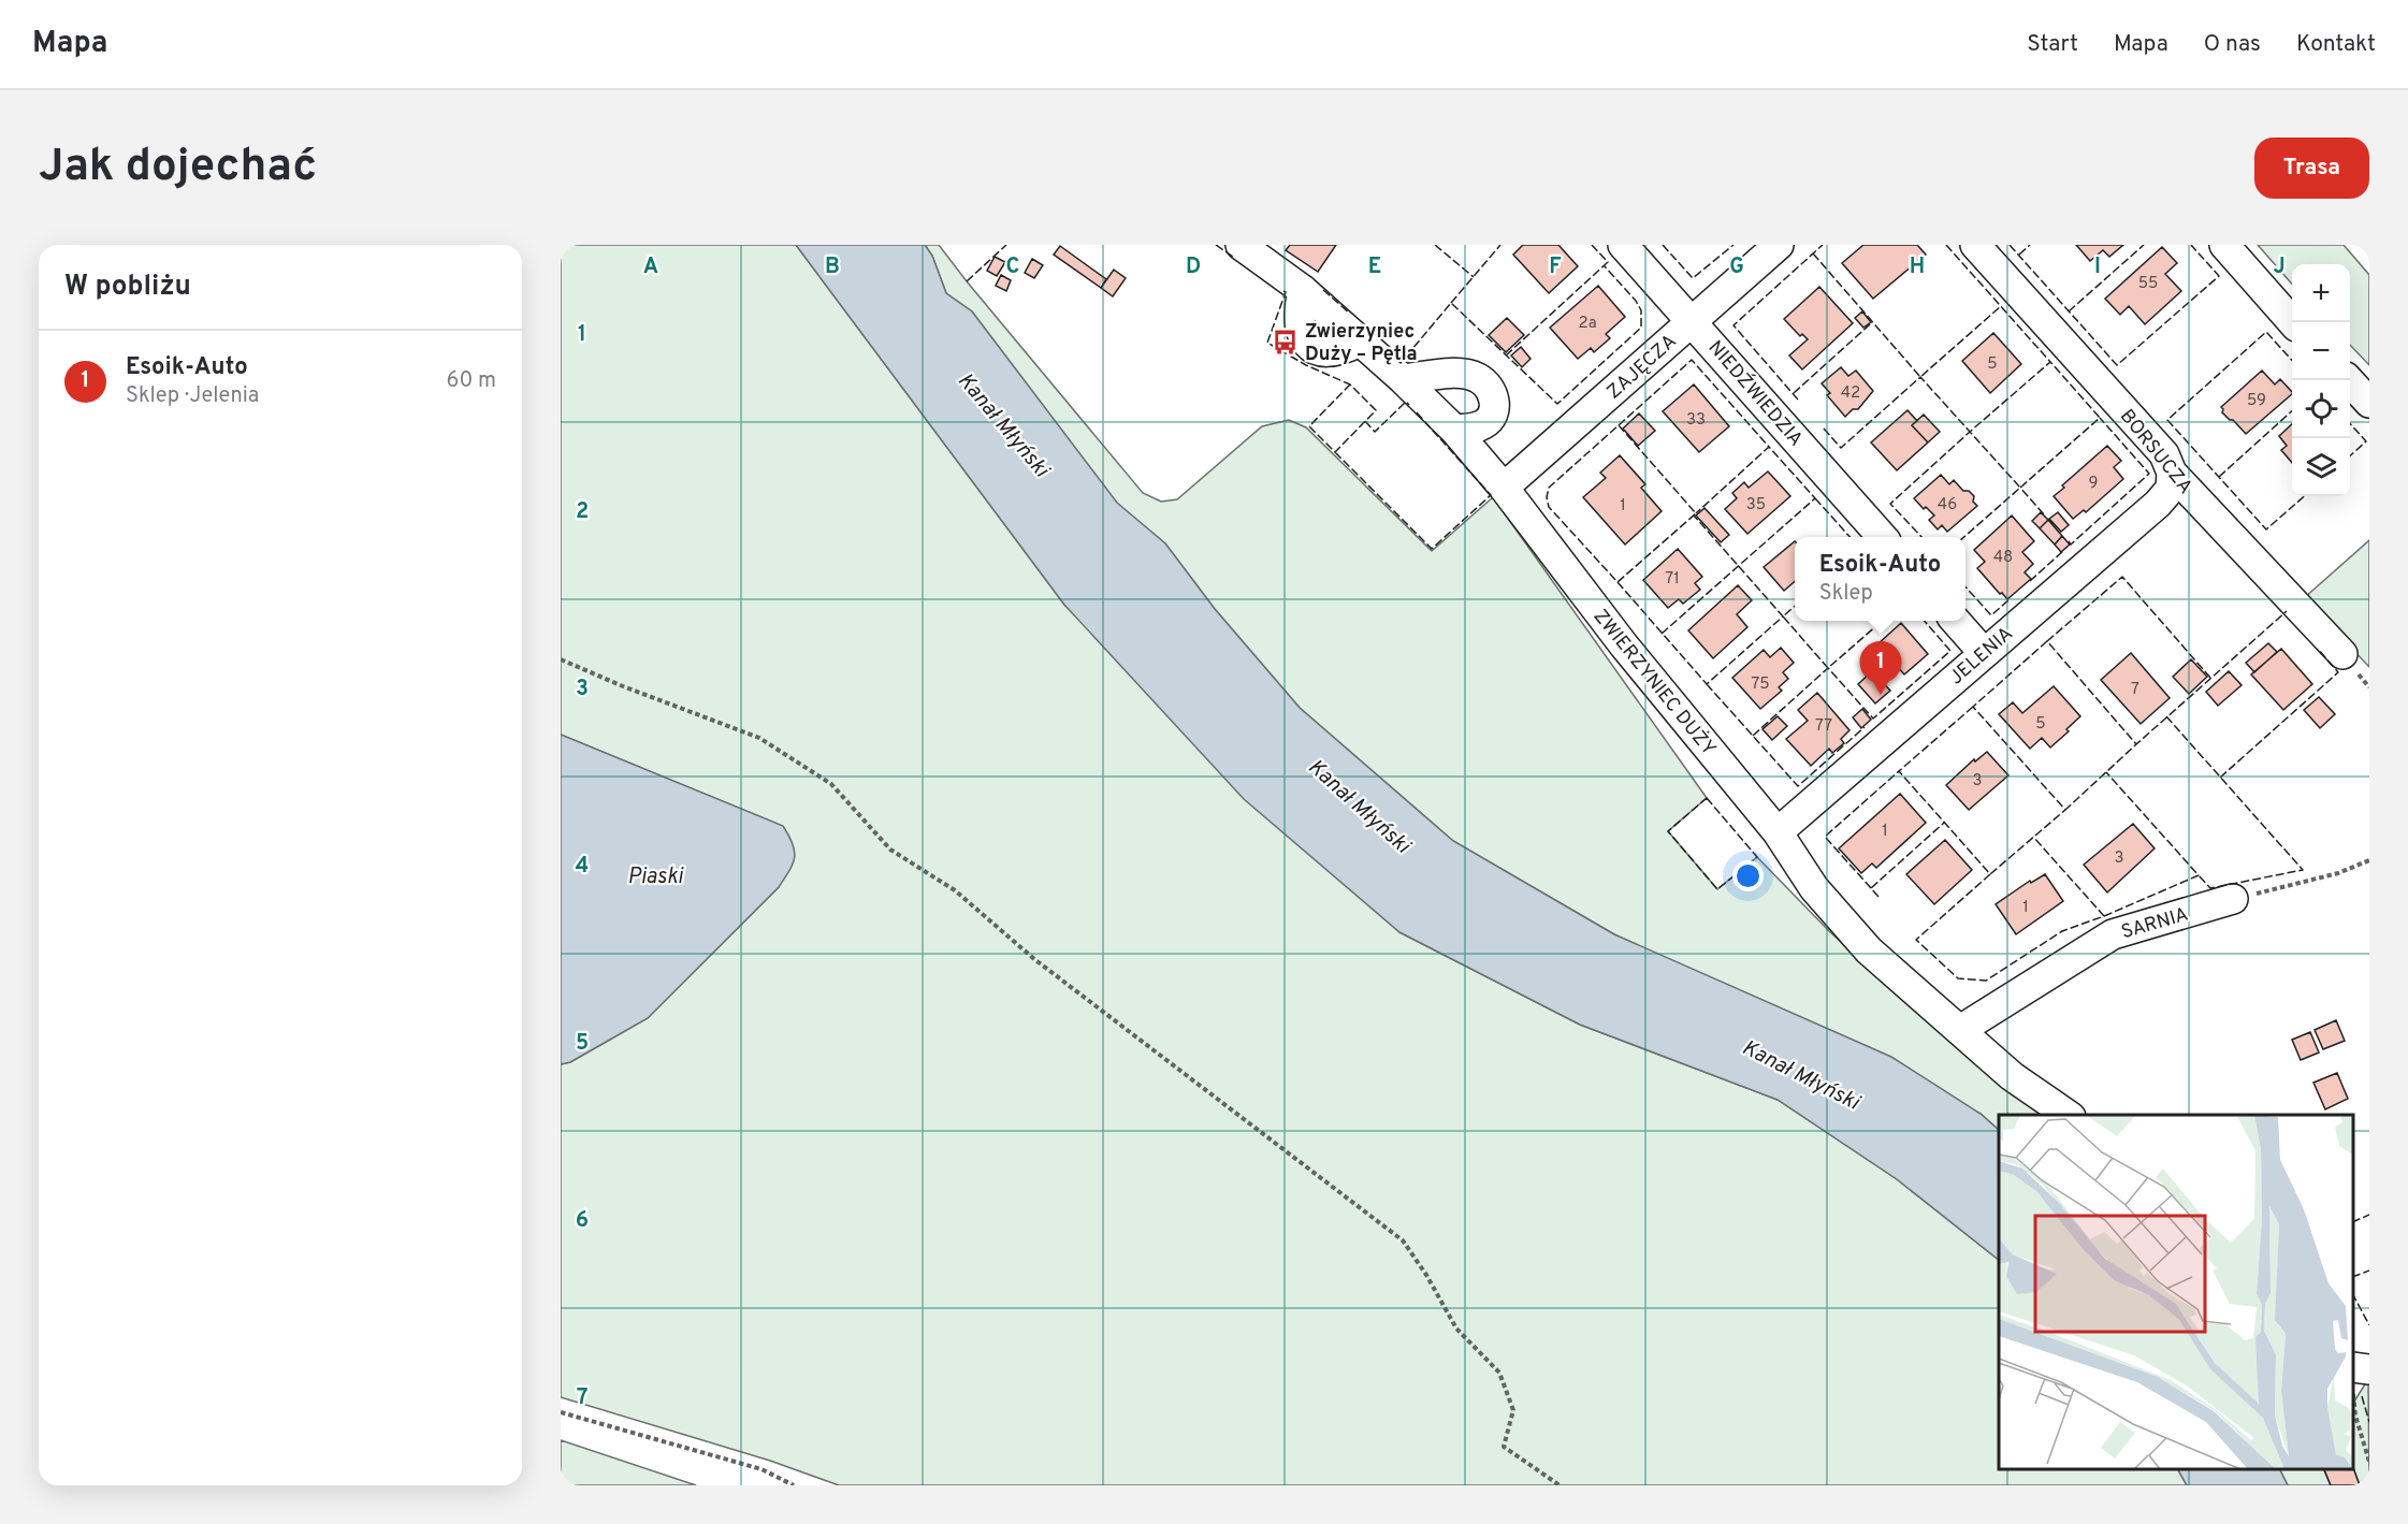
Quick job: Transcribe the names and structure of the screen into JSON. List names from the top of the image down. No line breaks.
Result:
{"streets":{"street":["ZAJĘCZA","NIEDŹWIEDZIA","BORSUCZA","JELENIA","ZWIERZYNIEC DUŻY","SARNIA"]},"crossings":[["ZAJĘCZA","NIEDŹWIEDZIA"],["ZAJĘCZA","ZWIERZYNIEC DUŻY"],["BORSUCZA","JELENIA"],["JELENIA","ZWIERZYNIEC DUŻY"],["ZWIERZYNIEC DUŻY","SARNIA"]],"water":["Kanał Młyński","Piaski"],"places":{"bus stop":["Zwierzyniec Duży – Pętla"]},"house_numbers":["55","2a","5","42","59","33","9","35","46","1","48","71","75","7","5","77","3","1","3","1"],"page":{"header":"Mapa","nav":["Start","Mapa","O nas","Kontakt"],"buttons":"Trasa","title":"Jak dojechać","heading":"W pobliżu","map_buttons":["+","−"],"list":[{"mark":"1","name":"Esoik-Auto","note":"Sklep · Jelenia","value":"60 m"}],"popup":["Esoik-Auto","Sklep"],"pins":"1"},"grid":{"columns":["A","B","C","D","E","F","G","H","I","J"],"rows":["1","2","3","4","5","6","7"]}}
